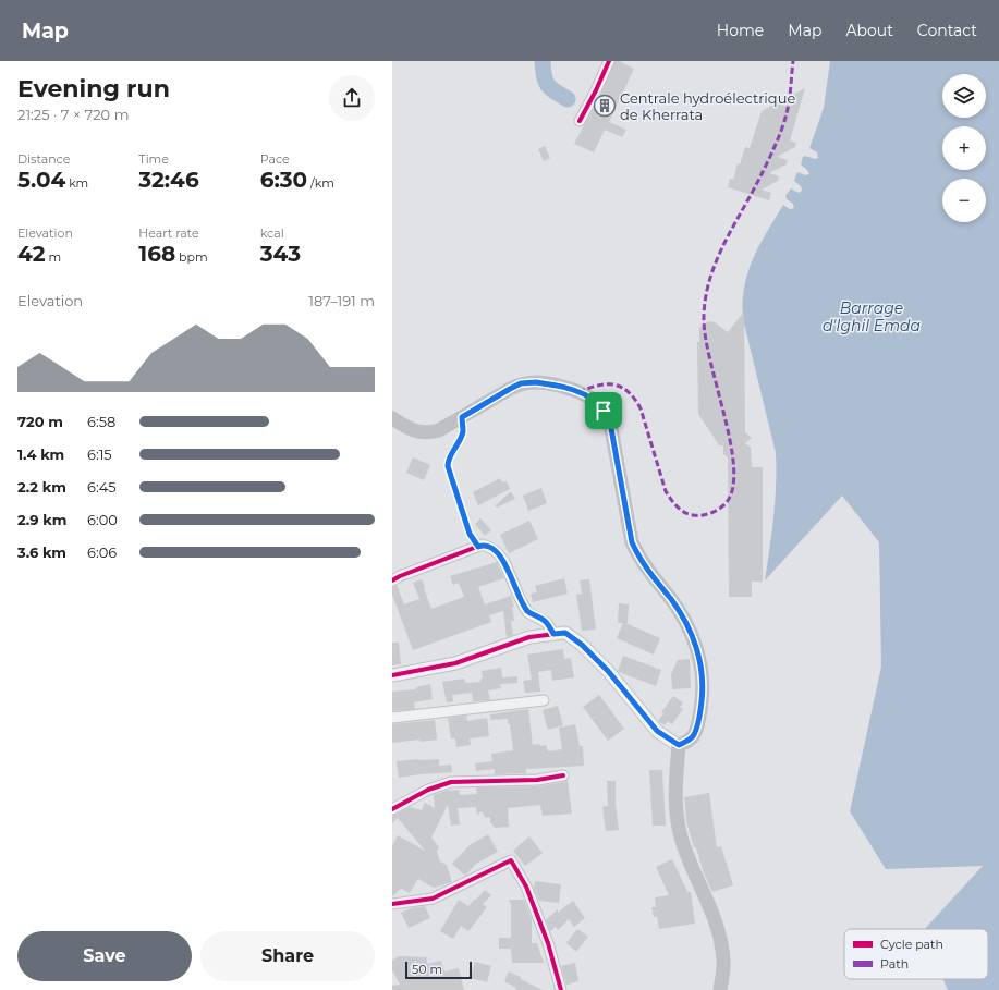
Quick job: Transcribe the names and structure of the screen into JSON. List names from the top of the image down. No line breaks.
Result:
{"water":["Barrage d'Ighil Emda"],"places":{"building":["Centrale hydroélectrique de Kherrata"]},"legend":["Cycle path","Path"],"scale_bar":"50 m","page":{"header":"Map","nav":["Home","Map","About","Contact"],"heading":["Evening run","21:25 · 7 × 720 m"],"map_buttons":["+","−"],"stats":[["Distance","5.04 km"],["Time","32:46"],["Pace","6:30 /km"],["Elevation","42 m"],["Heart rate","168 bpm"],["kcal","343"]],"chart":["Elevation","187–191 m"],"list":[{"name":"720 m","note":"6:58"},{"name":"1.4 km","note":"6:15"},{"name":"2.2 km","note":"6:45"},{"name":"2.9 km","note":"6:00"},{"name":"3.6 km","note":"6:06"}],"buttons":["Save","Share"],"scale":"50 m"}}
